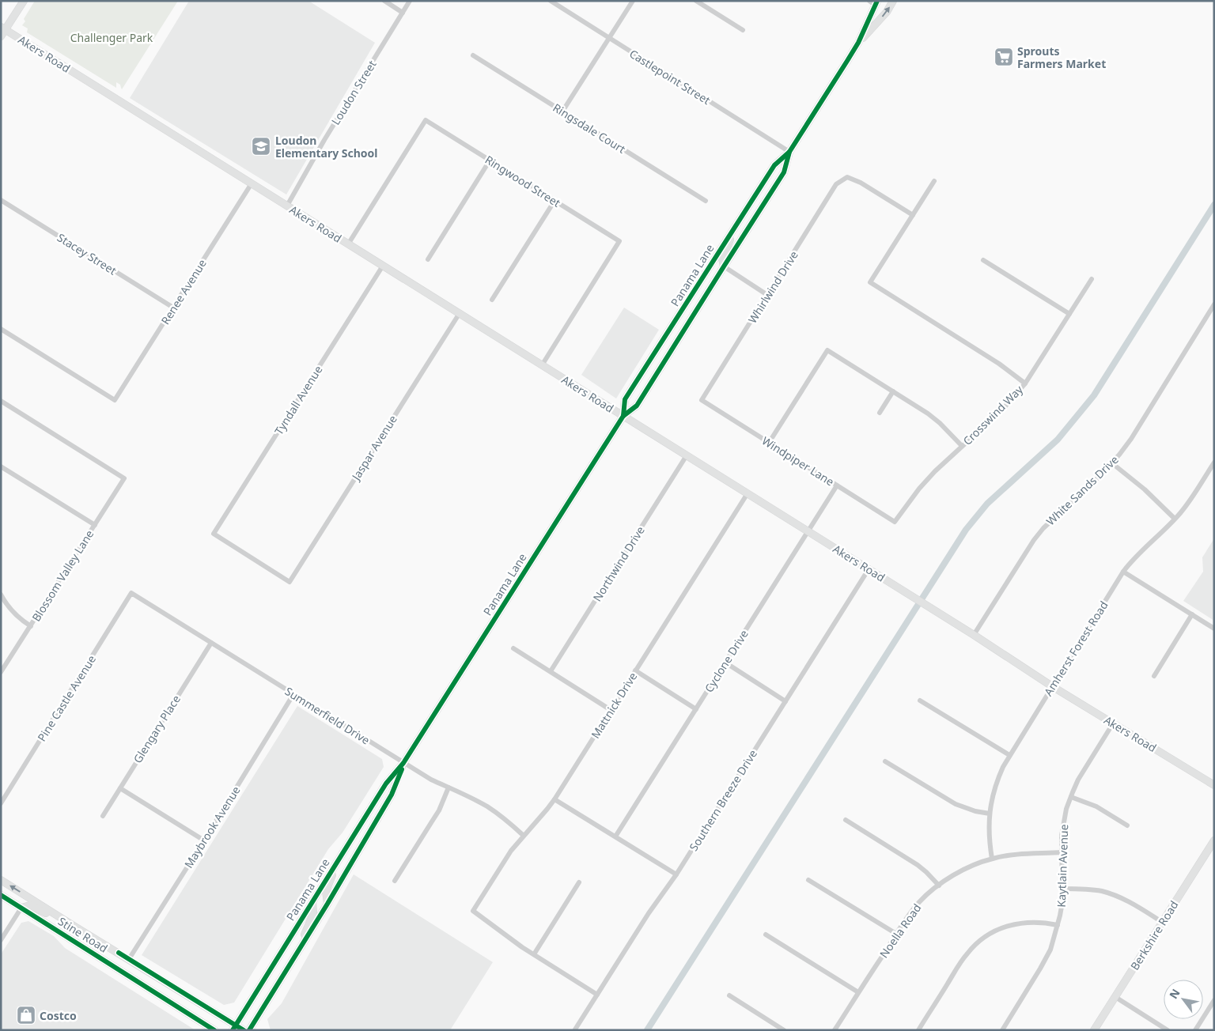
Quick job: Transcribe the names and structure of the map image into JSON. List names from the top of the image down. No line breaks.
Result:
{"streets":{"main road":["Akers Road","Panama Lane","Stine Road","Berkshire Road"],"street":["Castlepoint Street","Loudon Street","Ringsdale Court","Ringwood Street","Stacey Street","Whirlwind Drive","Renee Avenue","Tyndall Avenue","Crosswind Way","Jaspar Avenue","Windpiper Lane","White Sands Drive","Northwind Drive","Blossom Valley Lane","Amherst Forest Road","Cyclone Drive","Pine Castle Avenue","Mattnick Drive","Summerfield Drive","Glengary Place","Southern Breeze Drive","Maybrook Avenue","Kaytlain Avenue","Noella Road"]},"crossings":[["Akers Road","Loudon Street"],["Akers Road","Ringwood Street"],["Akers Road","Panama Lane"],["Akers Road","Renee Avenue"],["Akers Road","Tyndall Avenue"],["Akers Road","Jaspar Avenue"],["Akers Road","White Sands Drive"],["Akers Road","Northwind Drive"],["Akers Road","Amherst Forest Road"],["Akers Road","Cyclone Drive"],["Akers Road","Mattnick Drive"],["Akers Road","Southern Breeze Drive"],["Akers Road","Kaytlain Avenue"],["Castlepoint Street","Panama Lane"],["Stacey Street","Renee Avenue"],["Panama Lane","Summerfield Drive"],["Panama Lane","Stine Road"],["Whirlwind Drive","Windpiper Lane"],["Tyndall Avenue","Jaspar Avenue"],["Crosswind Way","Windpiper Lane"],["Windpiper Lane","Cyclone Drive"],["Amherst Forest Road","Noella Road"],["Pine Castle Avenue","Summerfield Drive"],["Mattnick Drive","Summerfield Drive"],["Summerfield Drive","Glengary Place"],["Summerfield Drive","Maybrook Avenue"],["Maybrook Avenue","Stine Road"],["Kaytlain Avenue","Noella Road"]],"parks":["Challenger Park"],"places":{"supermarket":["Sprouts Farmers Market"],"school or university":["Loudon Elementary School"],"shop":["Costco"]},"north":"top left"}
